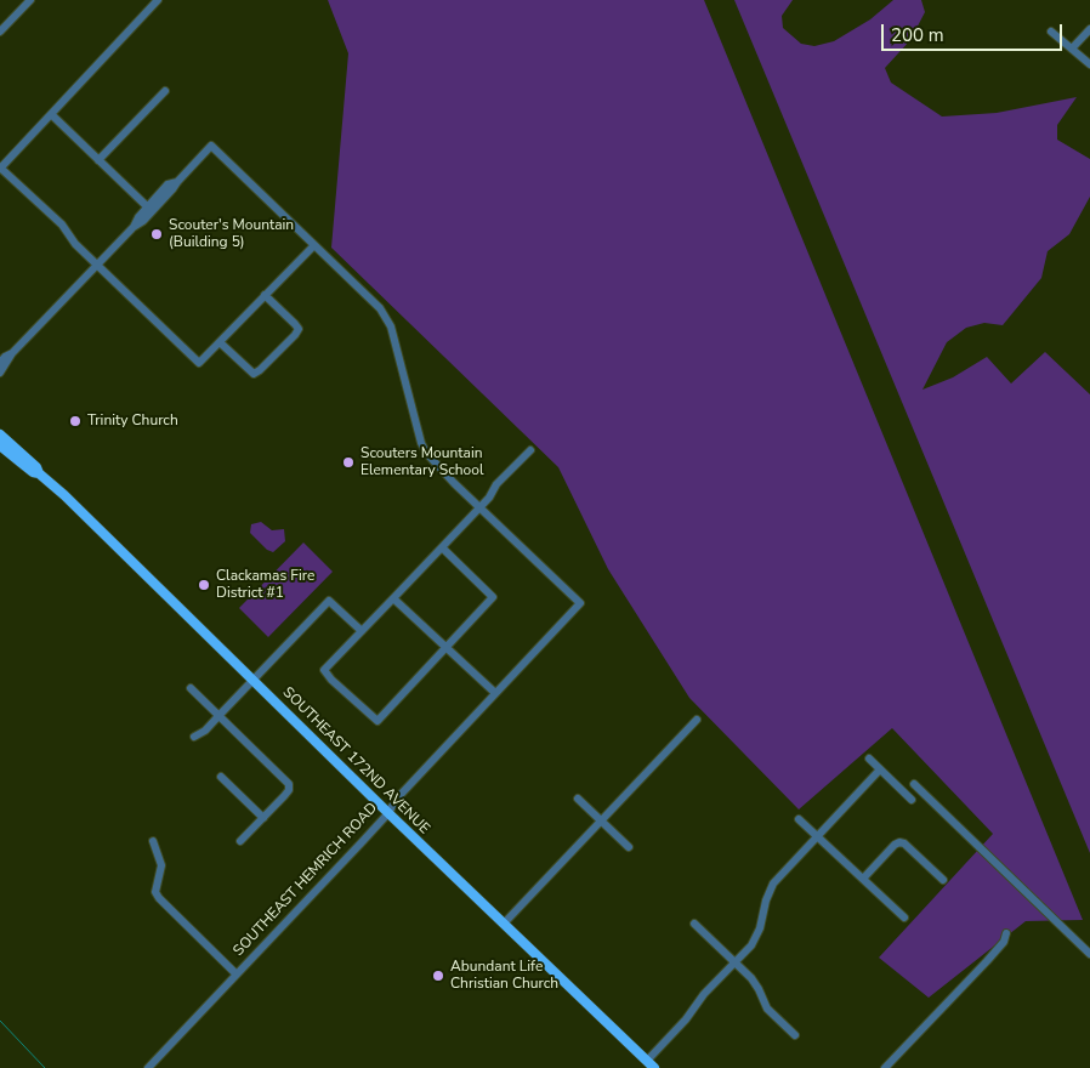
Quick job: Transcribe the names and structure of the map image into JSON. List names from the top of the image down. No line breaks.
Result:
{"streets":{"main road":["SOUTHEAST 172ND AVENUE"],"street":["SOUTHEAST HEMRICH ROAD"]},"crossings":[["SOUTHEAST 172ND AVENUE","SOUTHEAST HEMRICH ROAD"]],"places":["Scouter's Mountain (Building 5)","Trinity Church","Scouters Mountain Elementary School","Clackamas Fire District #1","Abundant Life Christian Church"],"scale_bar":"200 m"}
